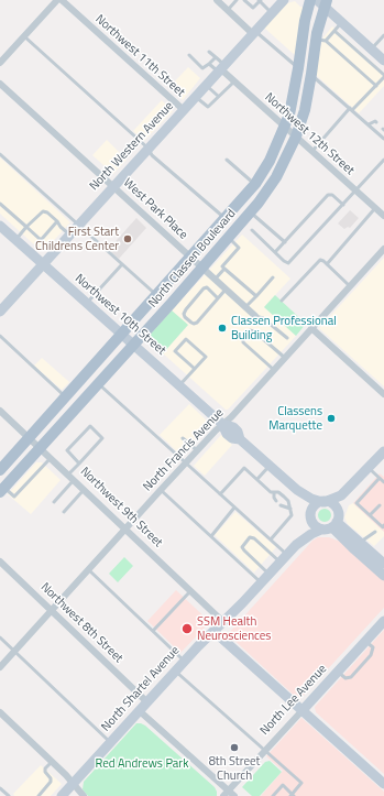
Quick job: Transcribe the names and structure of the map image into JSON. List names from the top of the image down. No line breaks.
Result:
{"streets":{"main road":["North Classen Boulevard"],"street":["Northwest 11th Street","Northwest 12th Street","North Western Avenue","West Park Place","Northwest 10th Street","North Francis Avenue","Northwest 9th Street","Northwest 8th Street","North Shartel Avenue","North Lee Avenue"]},"crossings":[["Northwest 11th Street","North Western Avenue"],["Northwest 12th Street","North Western Avenue"],["Northwest 12th Street","North Classen Boulevard"],["North Western Avenue","West Park Place"],["North Western Avenue","Northwest 10th Street"],["West Park Place","North Classen Boulevard"],["North Classen Boulevard","Northwest 10th Street"],["North Classen Boulevard","Northwest 9th Street"],["Northwest 10th Street","North Francis Avenue"],["Northwest 10th Street","North Shartel Avenue"],["North Francis Avenue","Northwest 9th Street"],["North Francis Avenue","Northwest 8th Street"],["Northwest 9th Street","North Shartel Avenue"],["Northwest 8th Street","North Shartel Avenue"]],"parks":["Red Andrews Park"],"places":["First Start Childrens Center","Classen Professional Building","Classens Marquette","SSM Health Neurosciences","8th Street Church"]}
